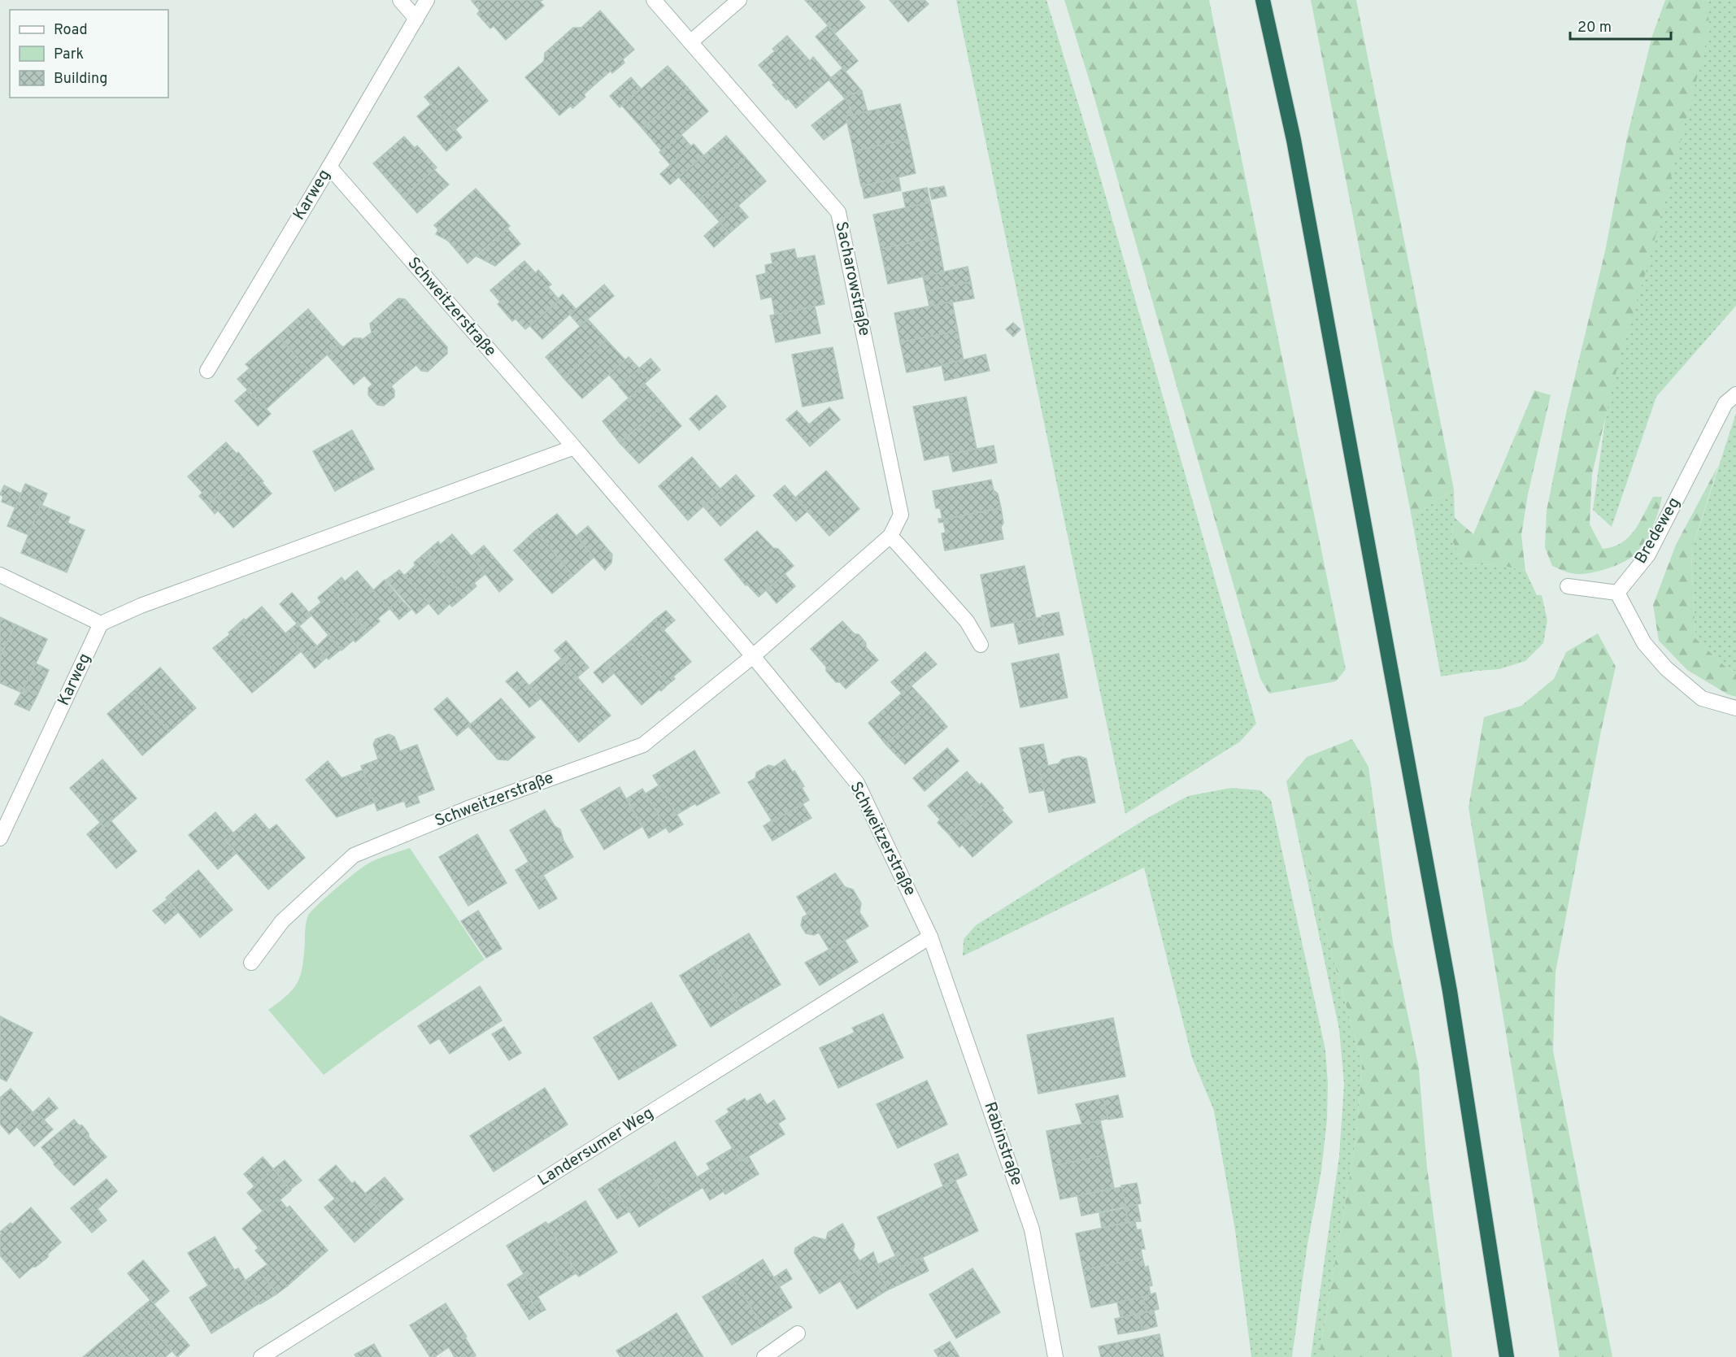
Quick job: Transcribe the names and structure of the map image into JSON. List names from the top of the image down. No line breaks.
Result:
{"streets":{"street":["Karweg","Sacharowstraße","Schweitzerstraße","Bredeweg","Rabinstraße","Landersumer Weg"]},"crossings":[["Karweg","Schweitzerstraße"],["Sacharowstraße","Schweitzerstraße"],["Schweitzerstraße","Rabinstraße"],["Schweitzerstraße","Landersumer Weg"],["Rabinstraße","Landersumer Weg"]],"legend":["Road","Park","Building"],"scale_bar":"20 m"}
